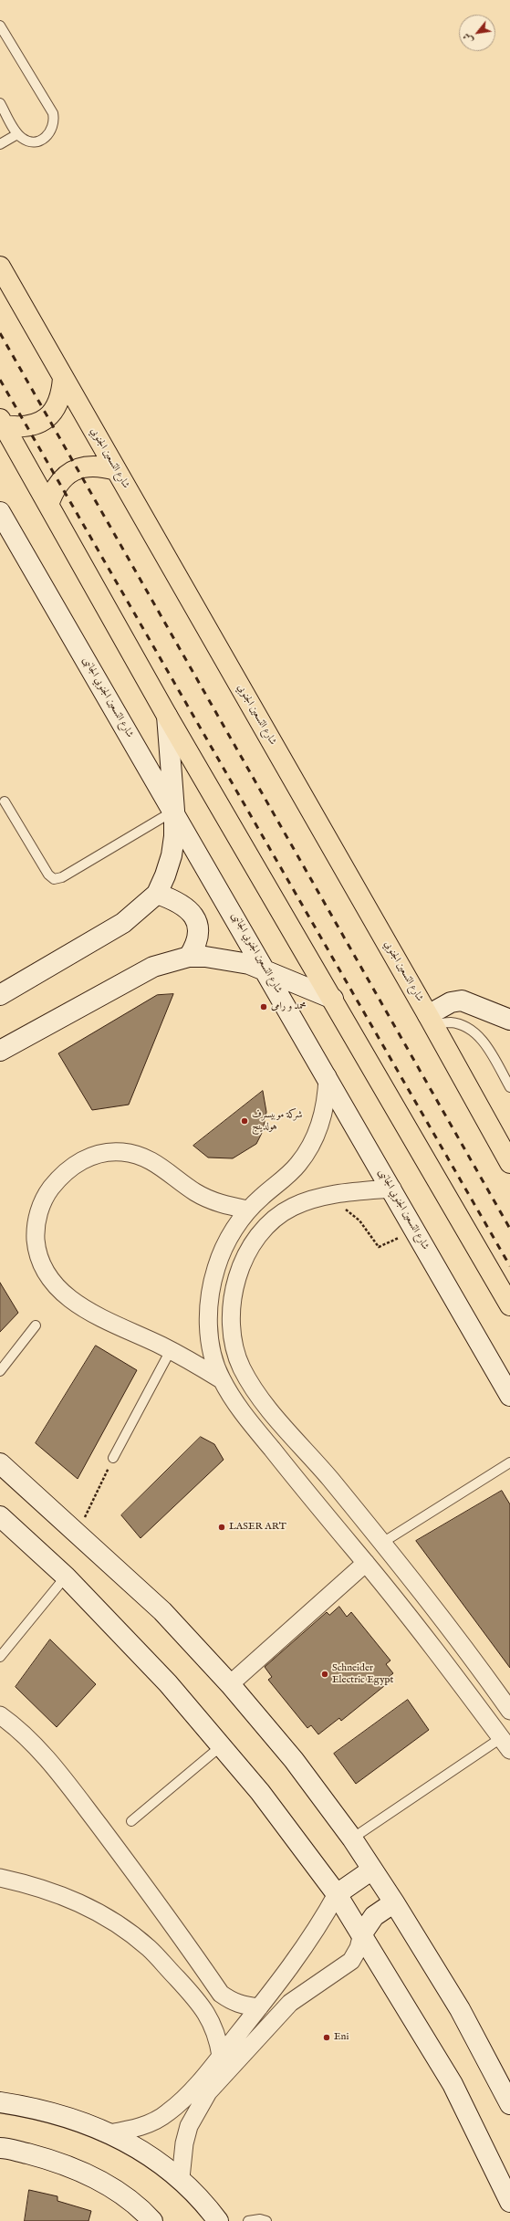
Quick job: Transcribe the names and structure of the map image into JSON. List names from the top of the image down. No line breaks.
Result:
{"streets":{"main road":["شارع التسعين الجنوبي"],"street":["شارع التسعين الجنوبي الجانبى"]},"places":["محمد و رامى","شركة موبيسرف هولدينج","LASER ART","Schneider Electric Egypt","Eni"],"north":"bottom left"}
